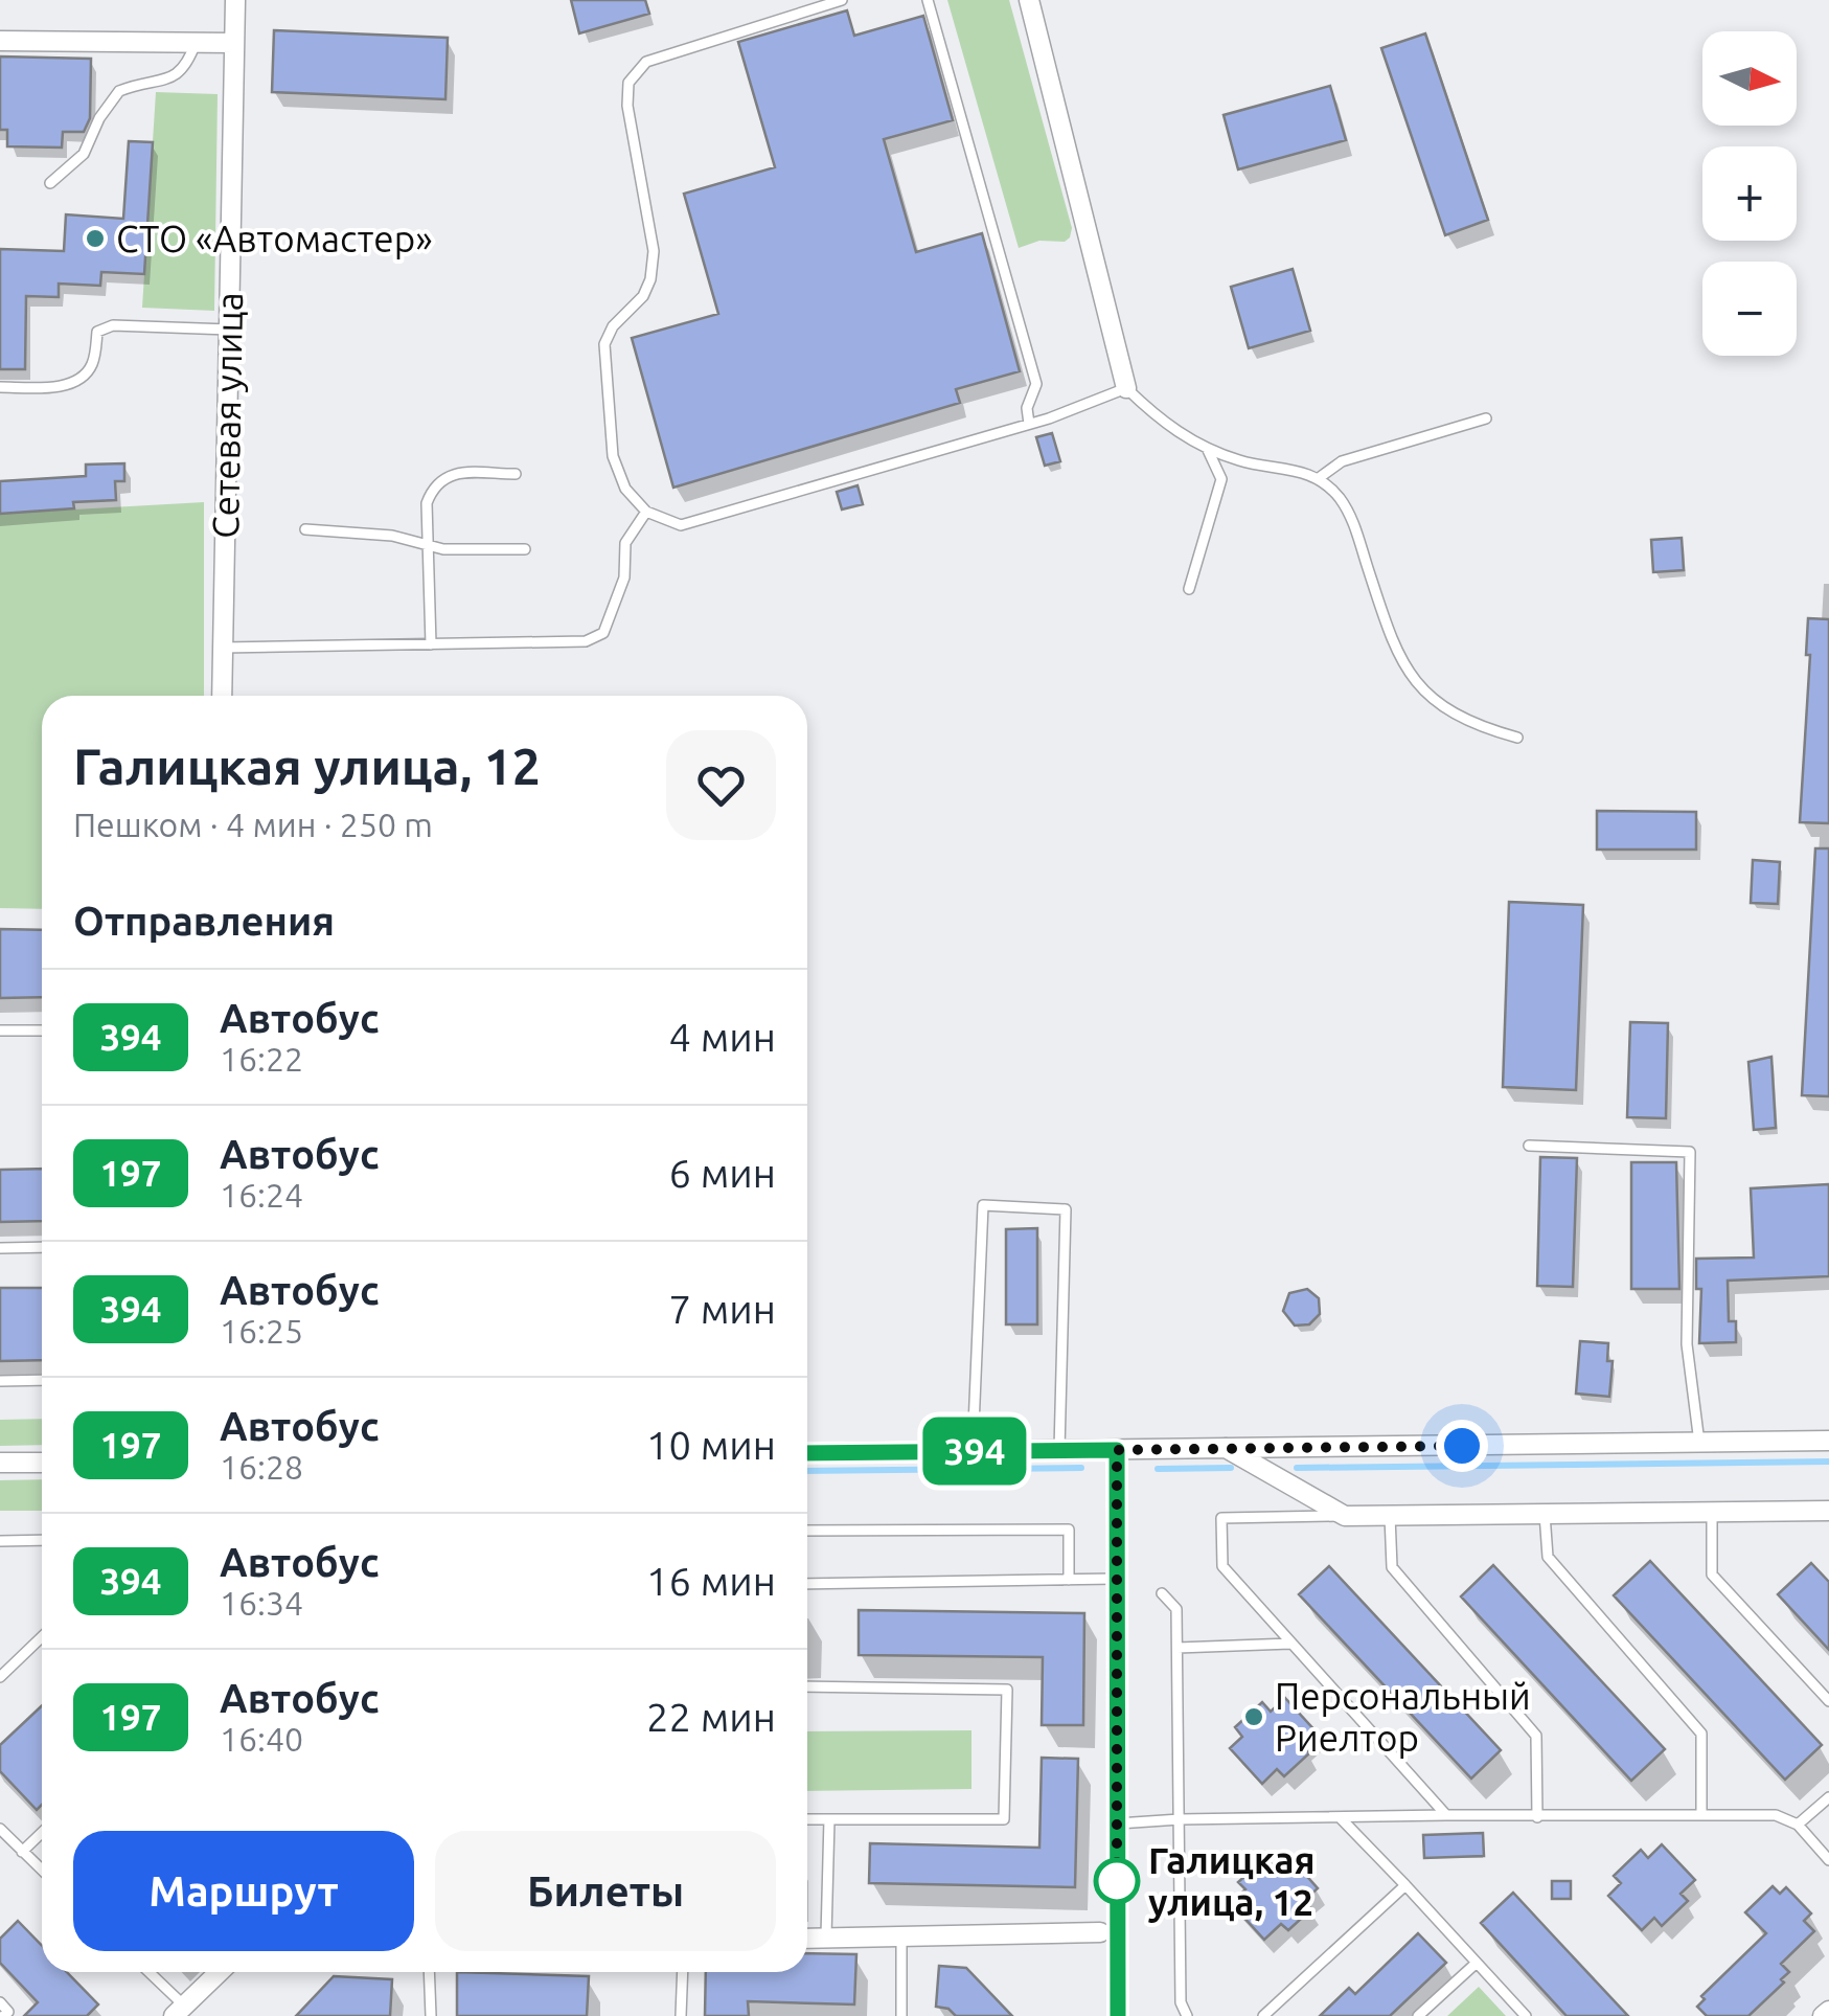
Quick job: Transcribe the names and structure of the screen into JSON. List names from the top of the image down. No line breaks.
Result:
{"streets":{"street":["Сетевая улица"]},"places":["СТО «Автомастер»","Персональный Риелтор","Галицкая улица, 12"],"lines":["bus line 394"],"north":"right","page":{"on_map":"394","map_buttons":["+","−"],"heading":[["Галицкая улица, 12","Пешком · 4 мин · 250 m"],"Отправления"],"list":[{"mark":"394","name":"Автобус","note":"16:22","value":"4 мин"},{"mark":"197","name":"Автобус","note":"16:24","value":"6 мин"},{"mark":"394","name":"Автобус","note":"16:25","value":"7 мин"},{"mark":"197","name":"Автобус","note":"16:28","value":"10 мин"},{"mark":"394","name":"Автобус","note":"16:34","value":"16 мин"},{"mark":"197","name":"Автобус","note":"16:40","value":"22 мин"}],"buttons":["Маршрут","Билеты"]}}
